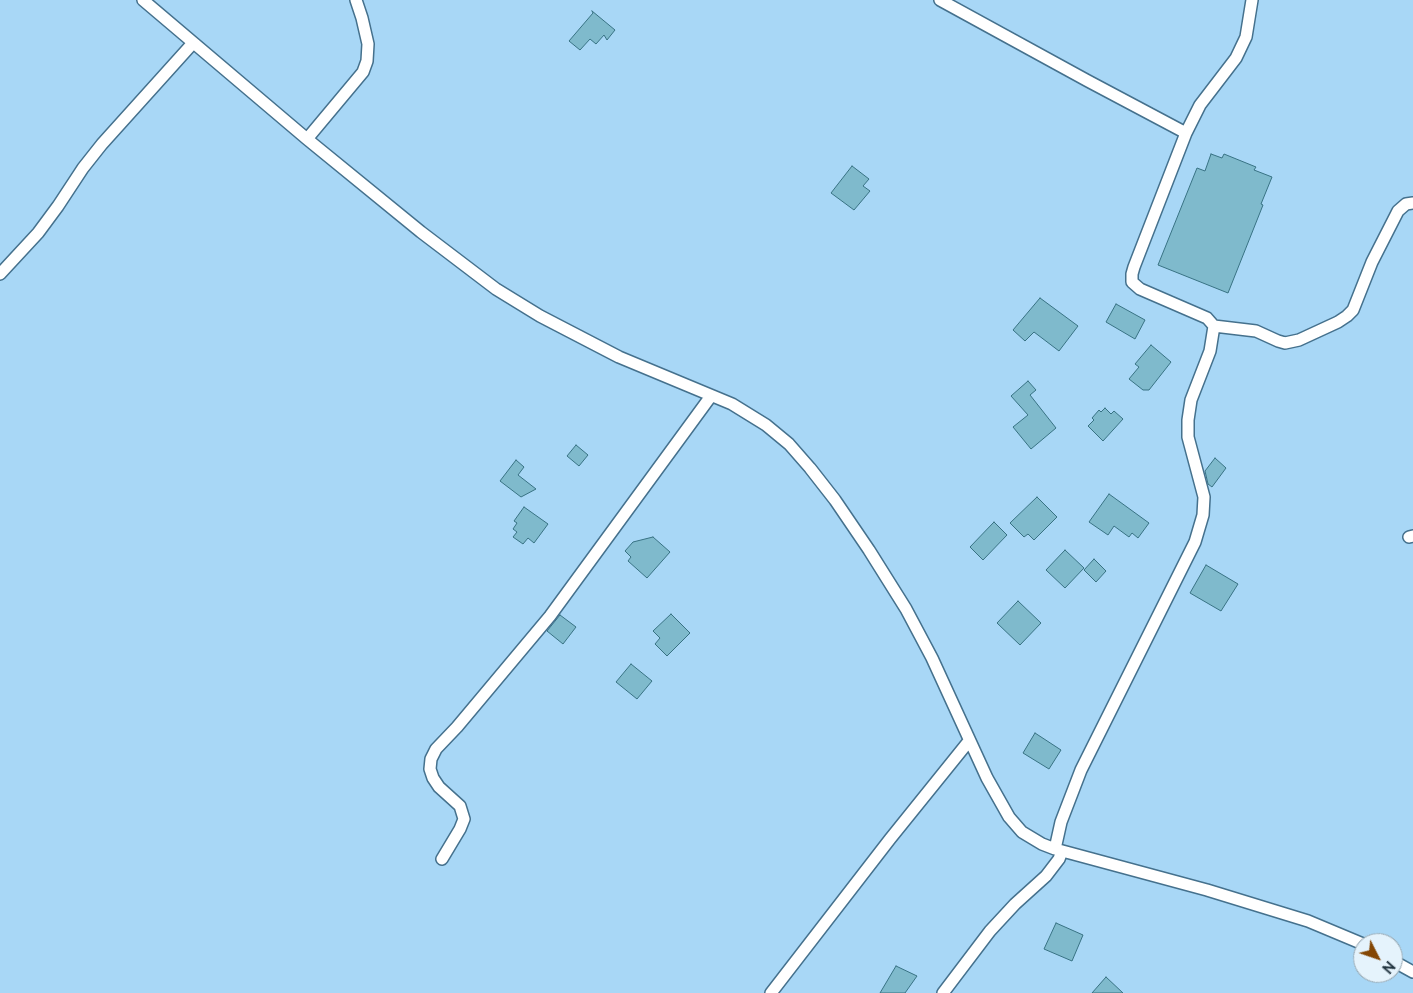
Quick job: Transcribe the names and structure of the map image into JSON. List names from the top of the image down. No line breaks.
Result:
{"north":"bottom right"}
